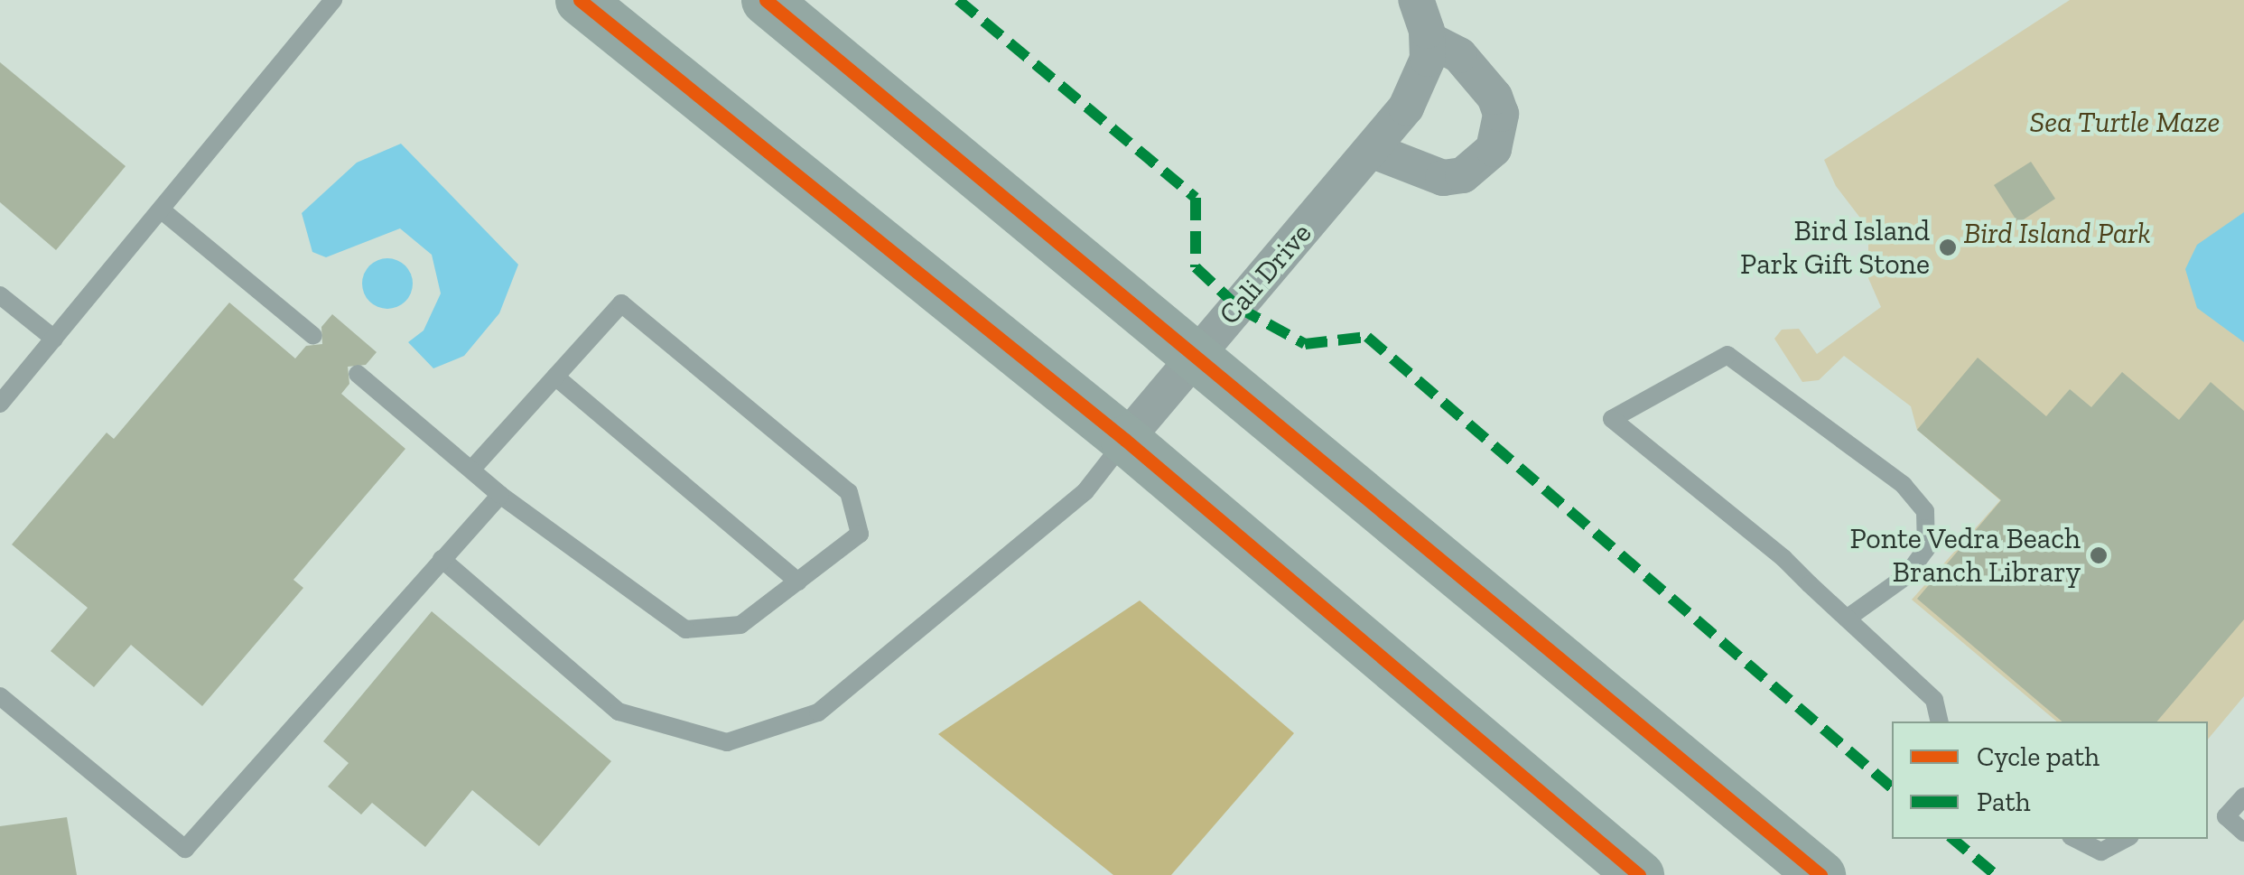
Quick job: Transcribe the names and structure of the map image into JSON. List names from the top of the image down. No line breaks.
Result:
{"streets":{"street":["Cali Drive"]},"parks":["Sea Turtle Maze","Bird Island Park"],"places":["Bird Island Park Gift Stone","Ponte Vedra Beach Branch Library"],"legend":["Cycle path","Path"]}
